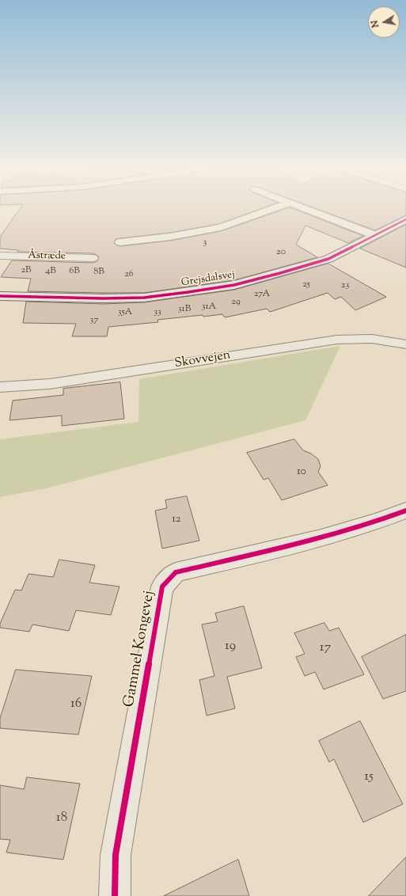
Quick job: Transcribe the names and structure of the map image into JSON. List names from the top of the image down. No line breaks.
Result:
{"streets":{"street":["Åstræde","Grejsdalsvej","Skovvejen","Gammel Kongevej"]},"house_numbers":["3","20","2B","4B","6B","8B","26","25","23","27A","29","31A","31B","35A","33","37","10","12","19","17","16","15","18"],"north":"left"}
